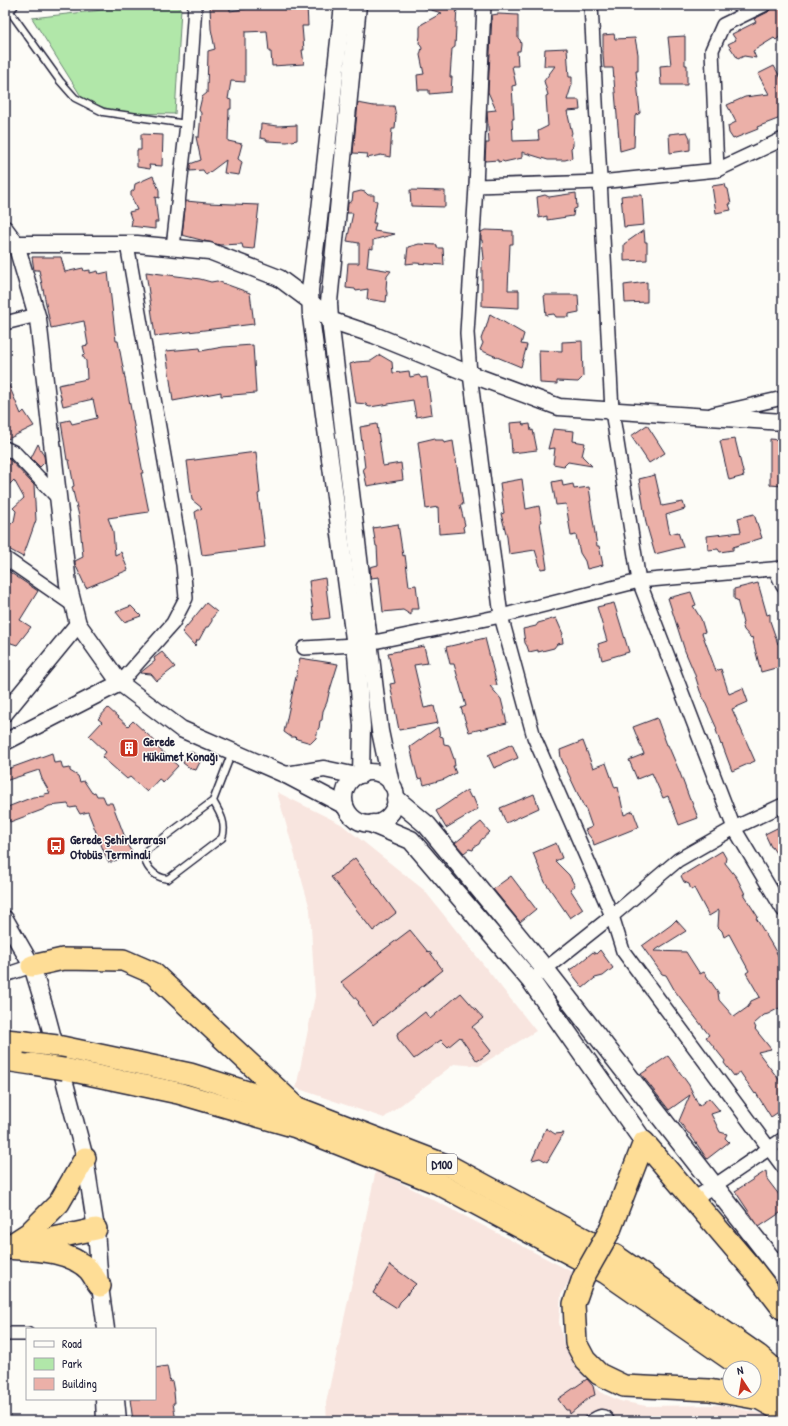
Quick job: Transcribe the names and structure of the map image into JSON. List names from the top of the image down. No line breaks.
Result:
{"streets":{"highway":["D100"]},"places":{"building":["Gerede Hükümet Konağı"],"bus stop":["Gerede Şehirlerarası Otobüs Terminali"]},"legend":["Road","Park","Building"],"north":"top"}
